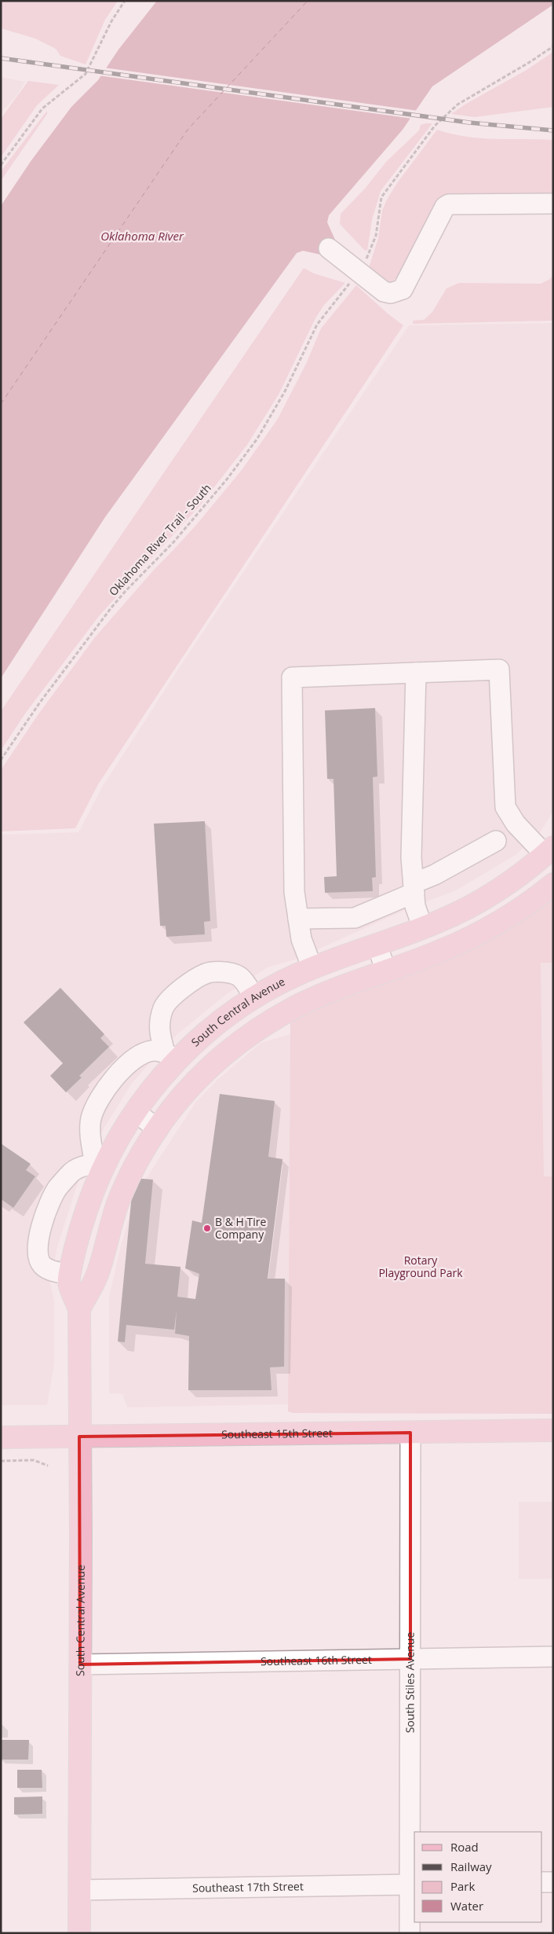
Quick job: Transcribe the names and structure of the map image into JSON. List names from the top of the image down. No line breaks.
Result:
{"streets":{"main road":["South Central Avenue","Southeast 15th Street"],"street":["Southeast 16th Street","South Stiles Avenue","Southeast 17th Street"],"path":["Oklahoma River Trail - South"]},"crossings":[["South Central Avenue","Southeast 15th Street"],["South Central Avenue","Southeast 16th Street"],["South Central Avenue","Southeast 17th Street"],["Southeast 15th Street","South Stiles Avenue"],["Southeast 16th Street","South Stiles Avenue"],["South Stiles Avenue","Southeast 17th Street"]],"water":["Oklahoma River"],"parks":["Rotary Playground Park"],"places":["B & H Tire Company"],"legend":["Road","Railway","Park","Water"]}
